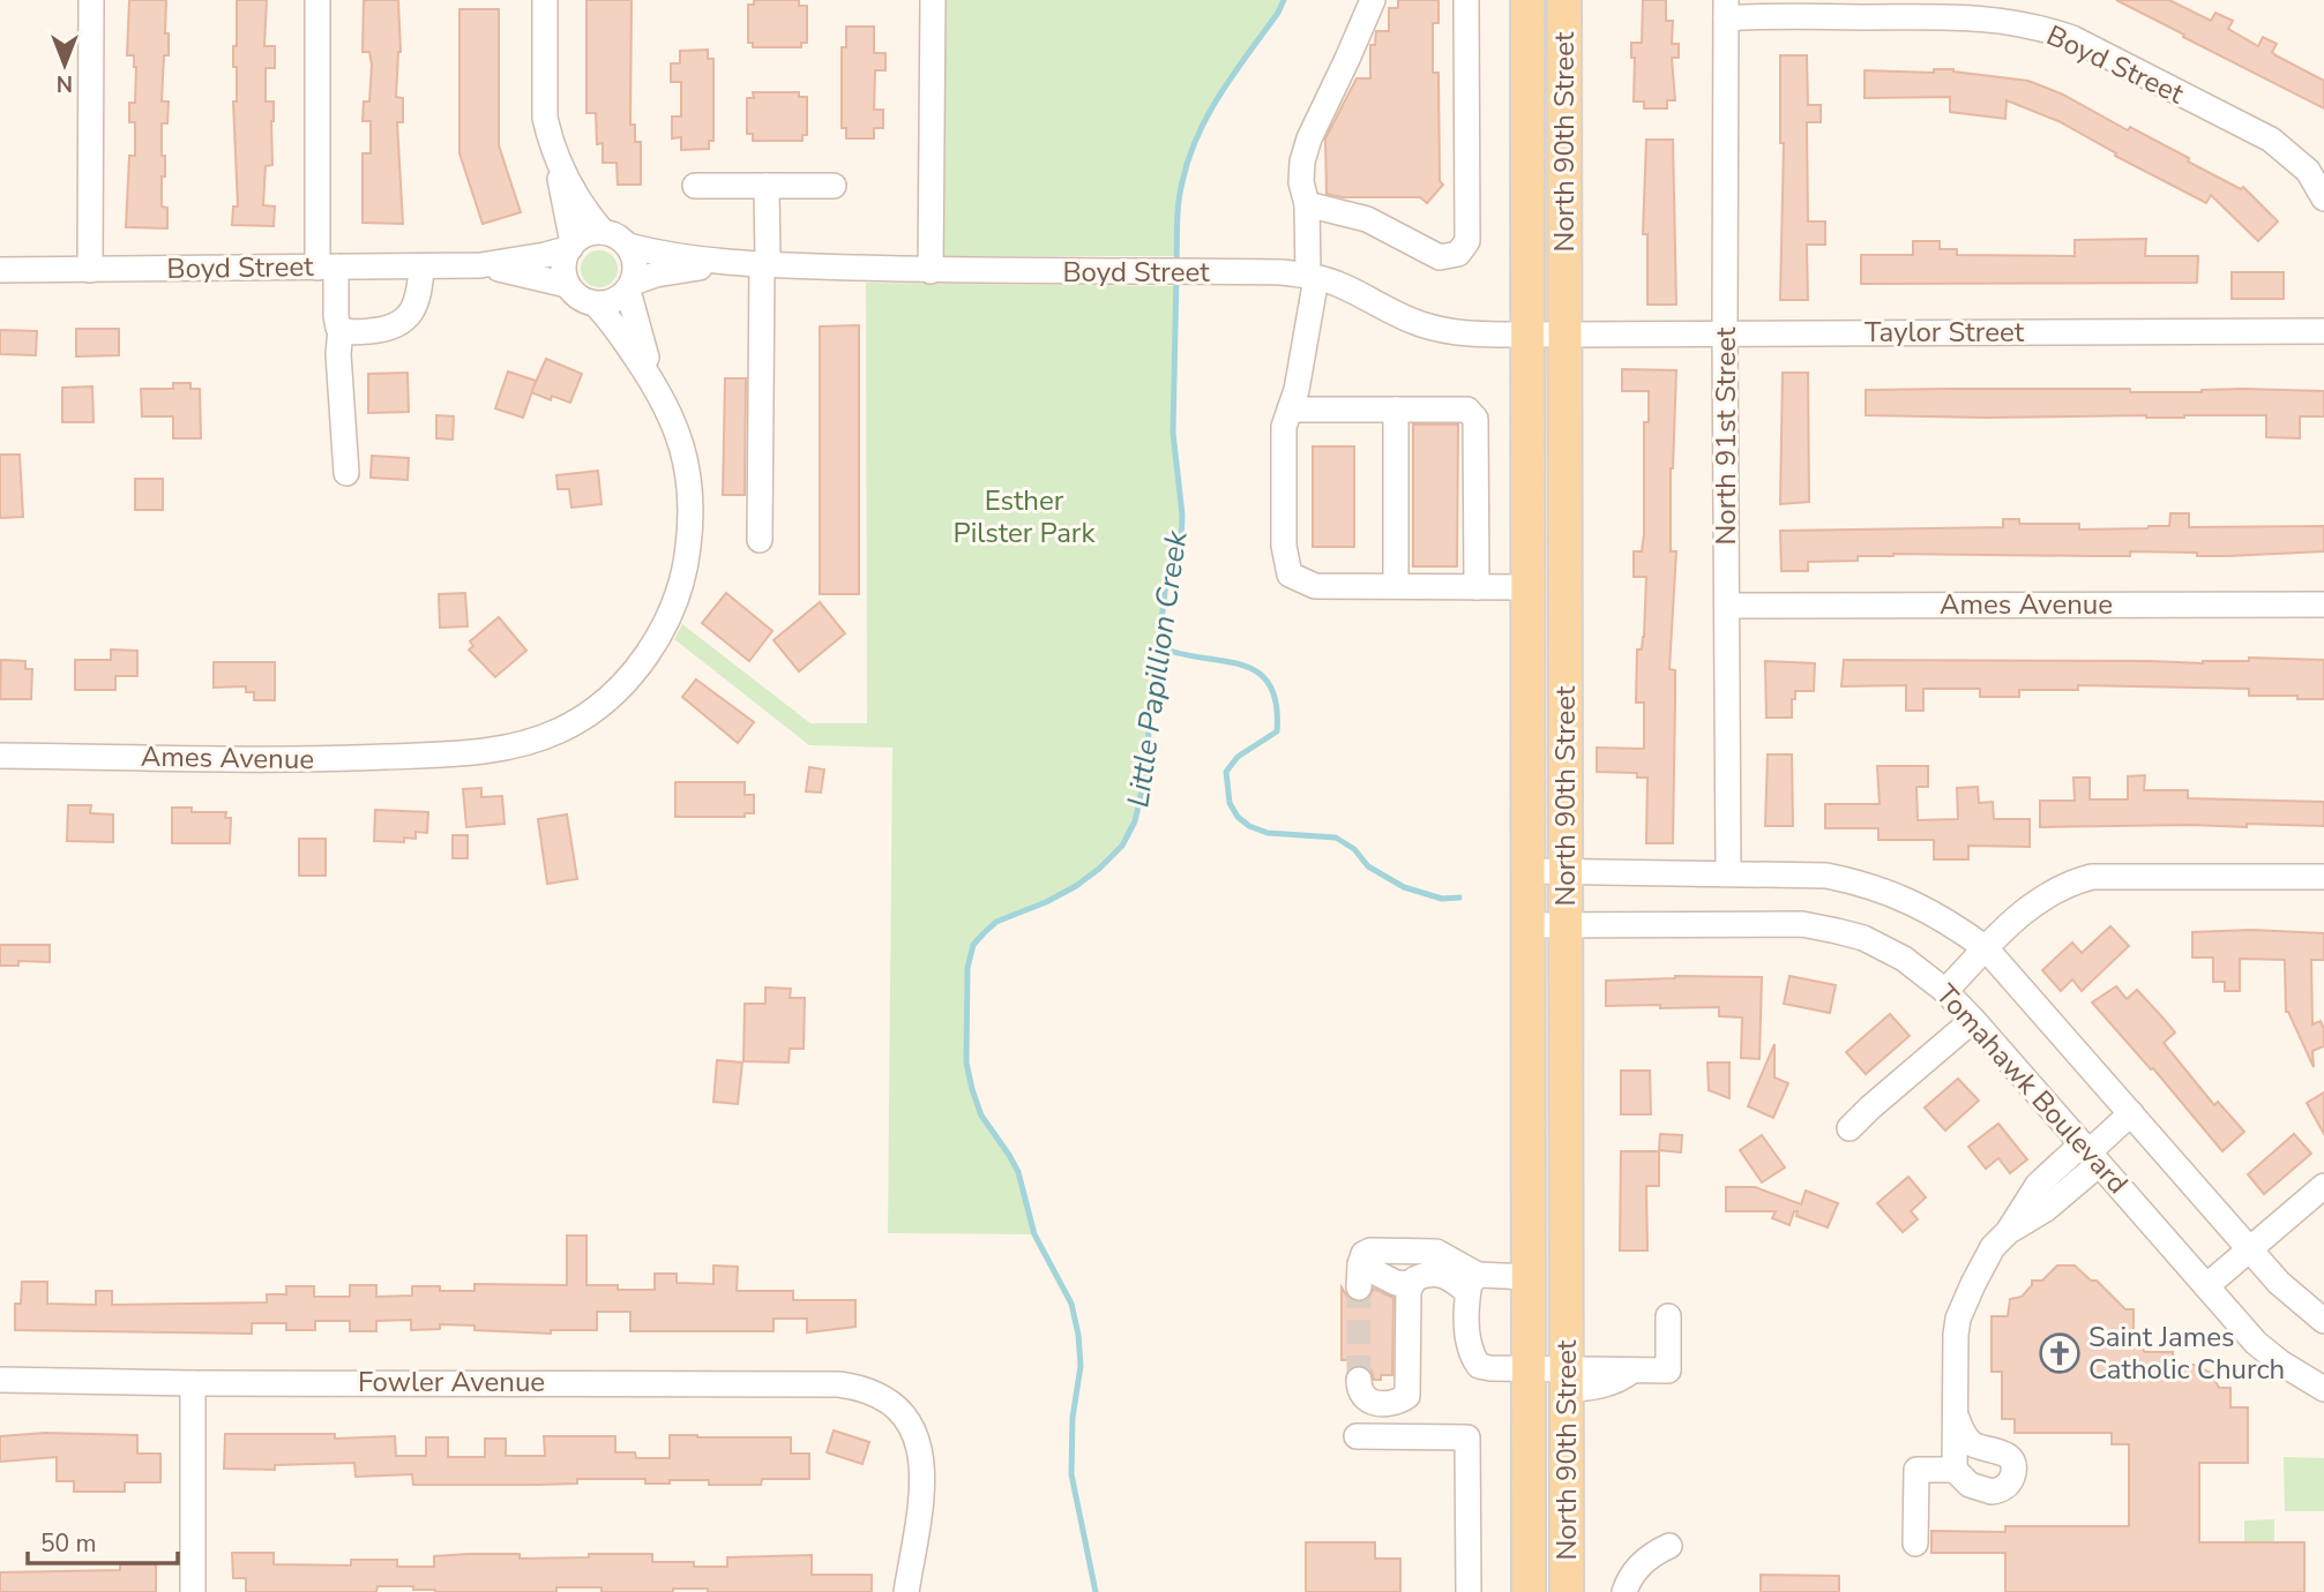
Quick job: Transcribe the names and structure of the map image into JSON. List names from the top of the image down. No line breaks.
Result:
{"streets":{"main road":["North 90th Street"],"street":["Boyd Street","Taylor Street","North 91st Street","Ames Avenue","Tomahawk Boulevard","Fowler Avenue"]},"crossings":[["Boyd Street","North 90th Street"],["Boyd Street","Taylor Street"],["Boyd Street","North 91st Street"],["North 90th Street","Taylor Street"],["North 90th Street","Tomahawk Boulevard"],["Taylor Street","North 91st Street"],["North 91st Street","Ames Avenue"],["North 91st Street","Tomahawk Boulevard"]],"water":["Little Papillion Creek"],"parks":["Esther Pilster Park"],"places":{"church":["Saint James Catholic Church"]},"scale_bar":"50 m","north":"bottom"}
